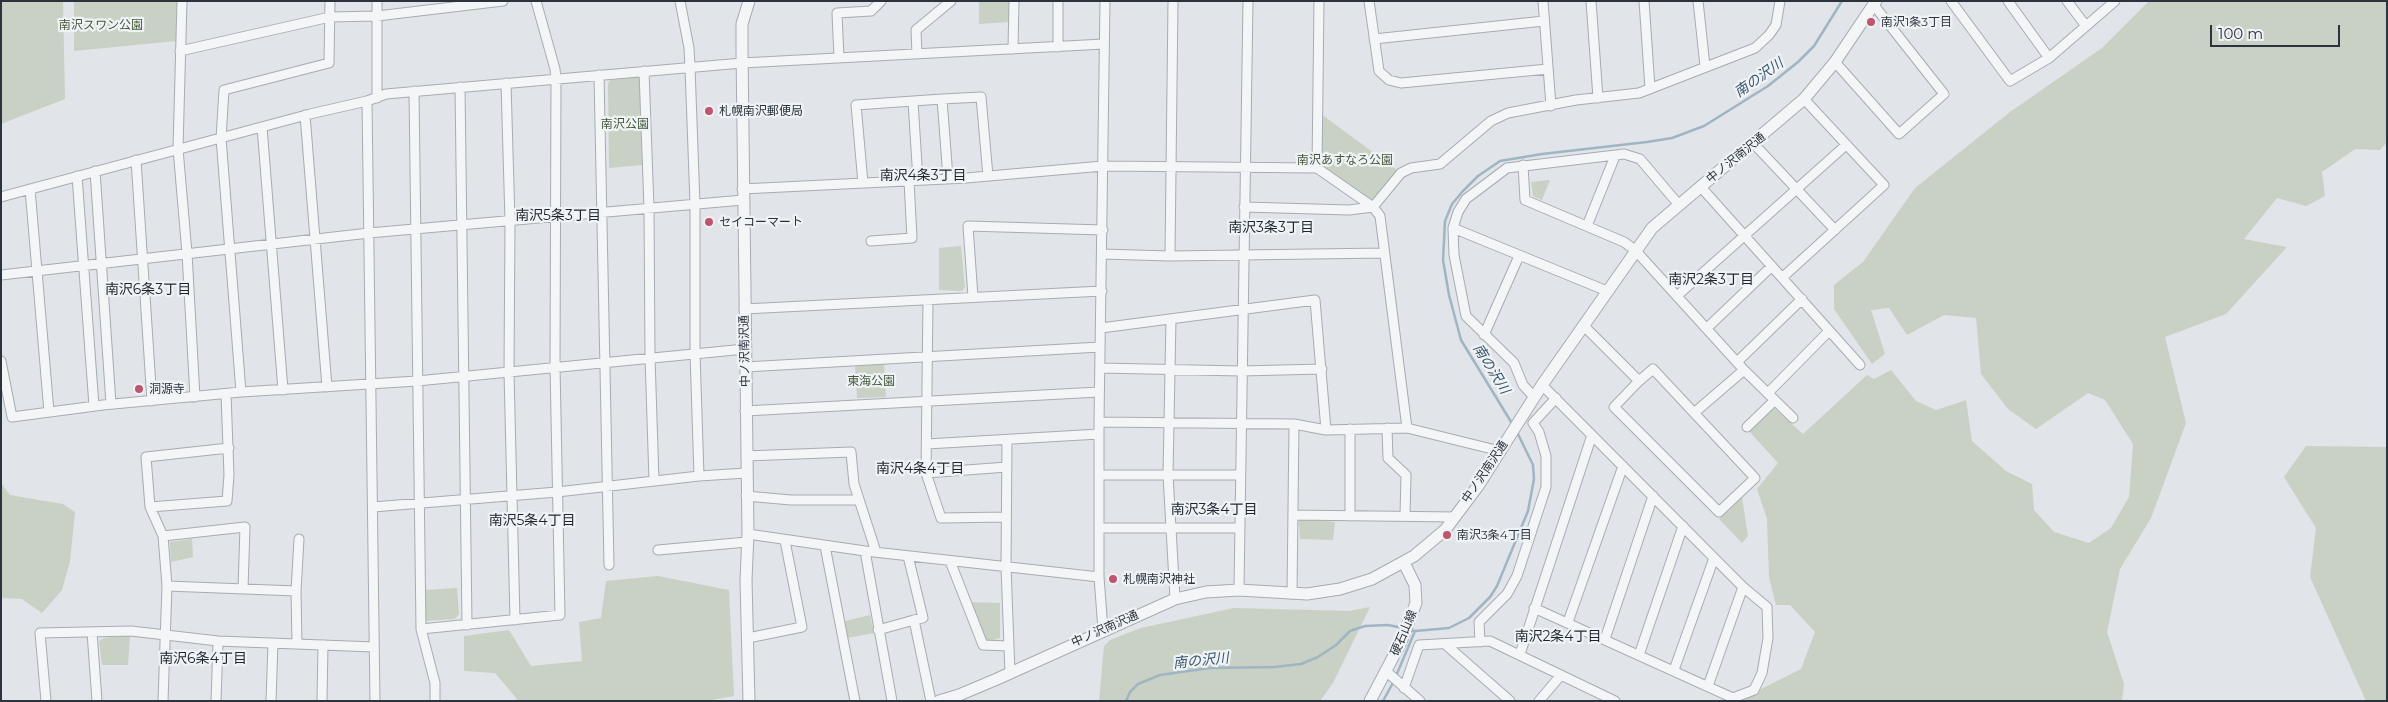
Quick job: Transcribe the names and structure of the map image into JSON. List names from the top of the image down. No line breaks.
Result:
{"streets":{"street":["中ノ沢南沢通","硬石山線"]},"crossings":[["中ノ沢南沢通","硬石山線"]],"districts":["南沢4条3丁目","南沢5条3丁目","南沢3条3丁目","南沢2条3丁目","南沢6条3丁目","南沢4条4丁目","南沢3条4丁目","南沢5条4丁目","南沢2条4丁目","南沢6条4丁目"],"water":["南の沢川"],"parks":["南沢スワン公園","南沢公園","南沢あすなろ公園","東海公園"],"places":["南沢1条3丁目","札幌南沢郵便局","セイコーマート","洞源寺","南沢3条4丁目","札幌南沢神社"],"scale_bar":"100 m"}
